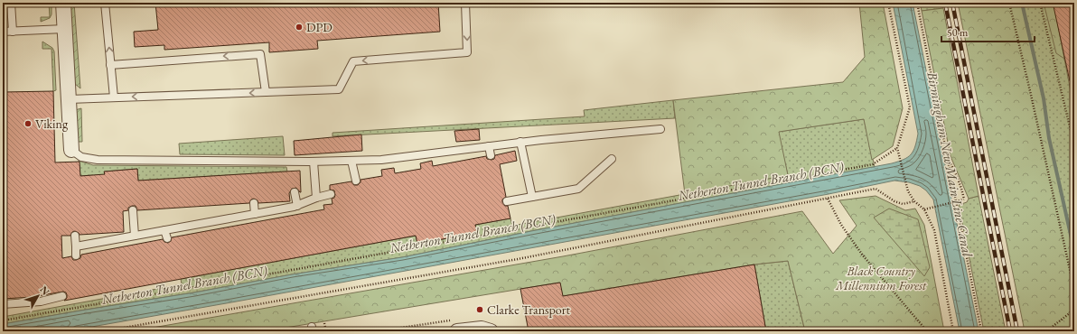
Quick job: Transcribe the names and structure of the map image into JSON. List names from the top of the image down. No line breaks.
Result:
{"water":["Birmingham New Main Line Canal","Netherton Tunnel Branch (BCN)"],"parks":["Black Country Millennium Forest"],"places":["DPD","Viking","Clarke Transport"],"scale_bar":"50 m","north":"top right"}
